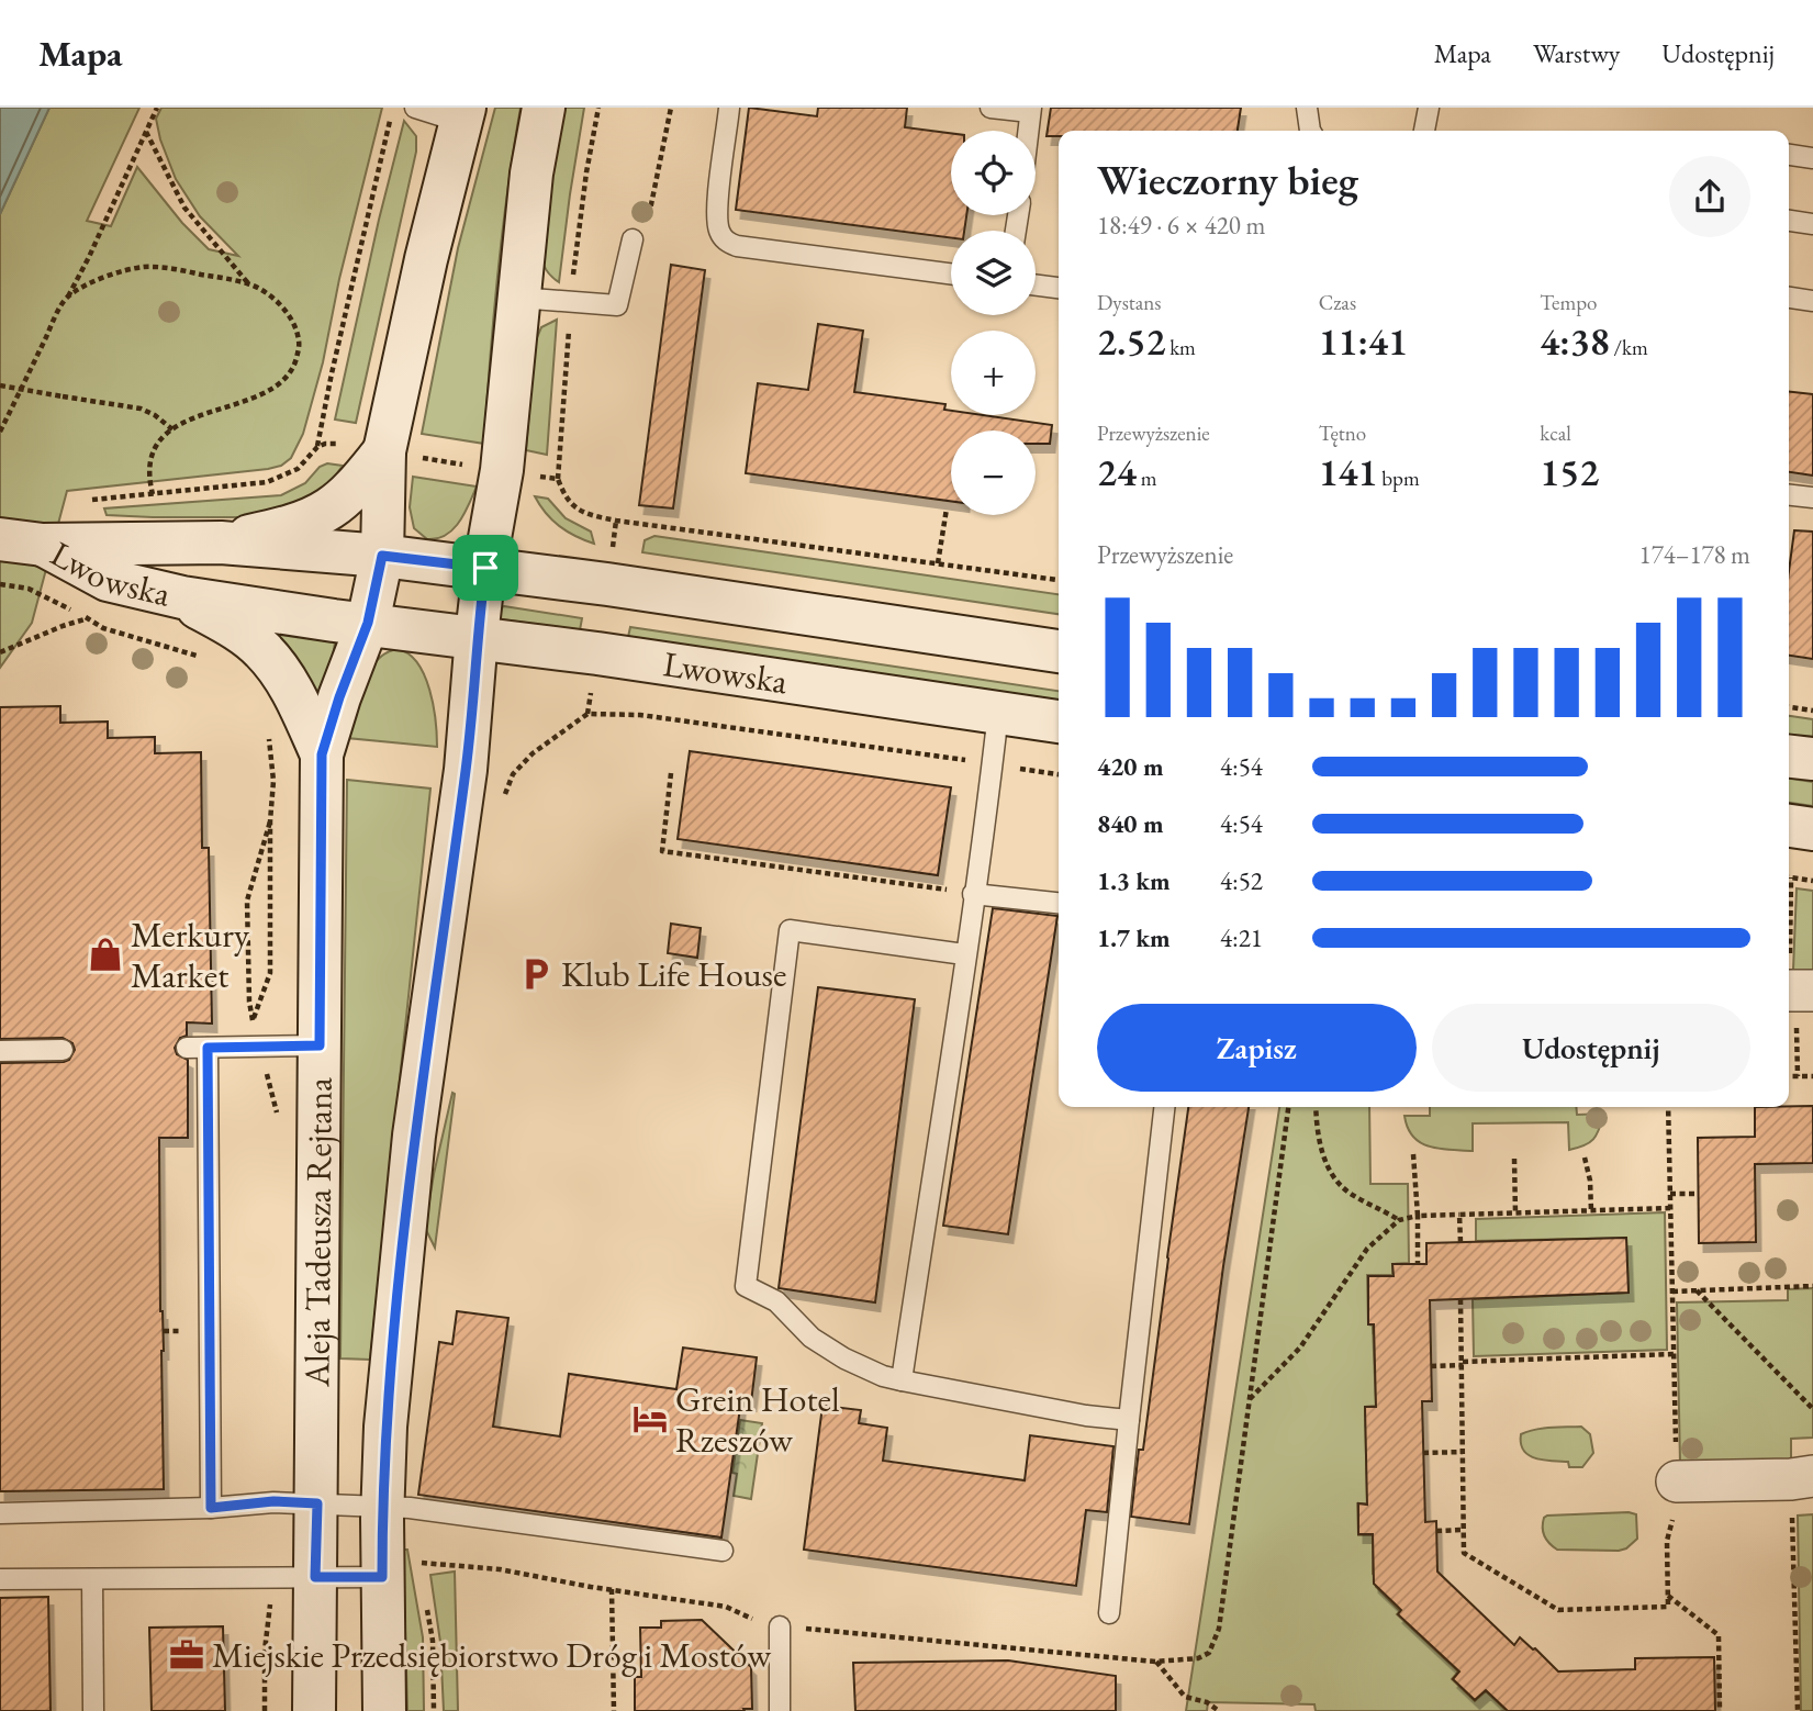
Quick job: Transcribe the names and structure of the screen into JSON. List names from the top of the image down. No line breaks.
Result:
{"streets":{"main road":["Lwowska","Aleja Tadeusza Rejtana"]},"crossings":[["Lwowska","Aleja Tadeusza Rejtana"]],"places":{"shop":["Merkury Market"],"parking":["Klub Life House"],"hotel":["Grein Hotel Rzeszów"],"office":["Miejskie Przedsiębiorstwo Dróg i Mostów"]},"page":{"header":"Mapa","nav":["Mapa","Warstwy","Udostępnij"],"map_buttons":["+","−"],"heading":["Wieczorny bieg","18:49 · 6 × 420 m"],"stats":[["Dystans","2.52 km"],["Czas","11:41"],["Tempo","4:38 /km"],["Przewyższenie","24 m"],["Tętno","141 bpm"],["kcal","152"]],"chart":["Przewyższenie","174–178 m"],"list":[{"name":"420 m","note":"4:54"},{"name":"840 m","note":"4:54"},{"name":"1.3 km","note":"4:52"},{"name":"1.7 km","note":"4:21"}],"buttons":["Zapisz","Udostępnij"]}}
